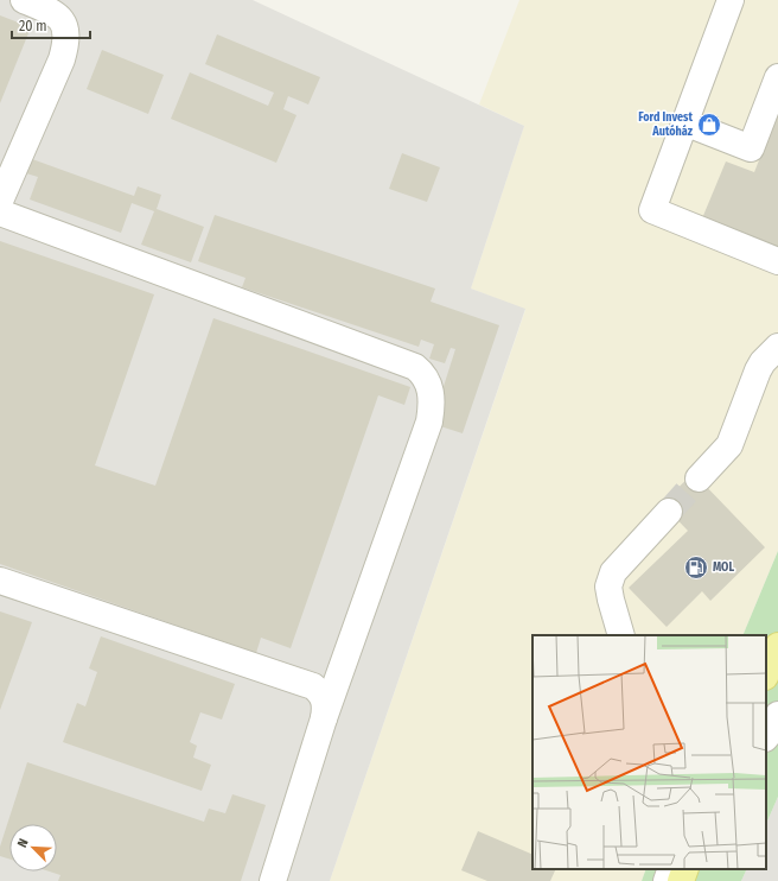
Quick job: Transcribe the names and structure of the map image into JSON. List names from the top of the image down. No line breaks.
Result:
{"places":{"shop":["Ford Invest Autóház"],"fuel station":["MOL"]},"scale_bar":"20 m","north":"top left"}
